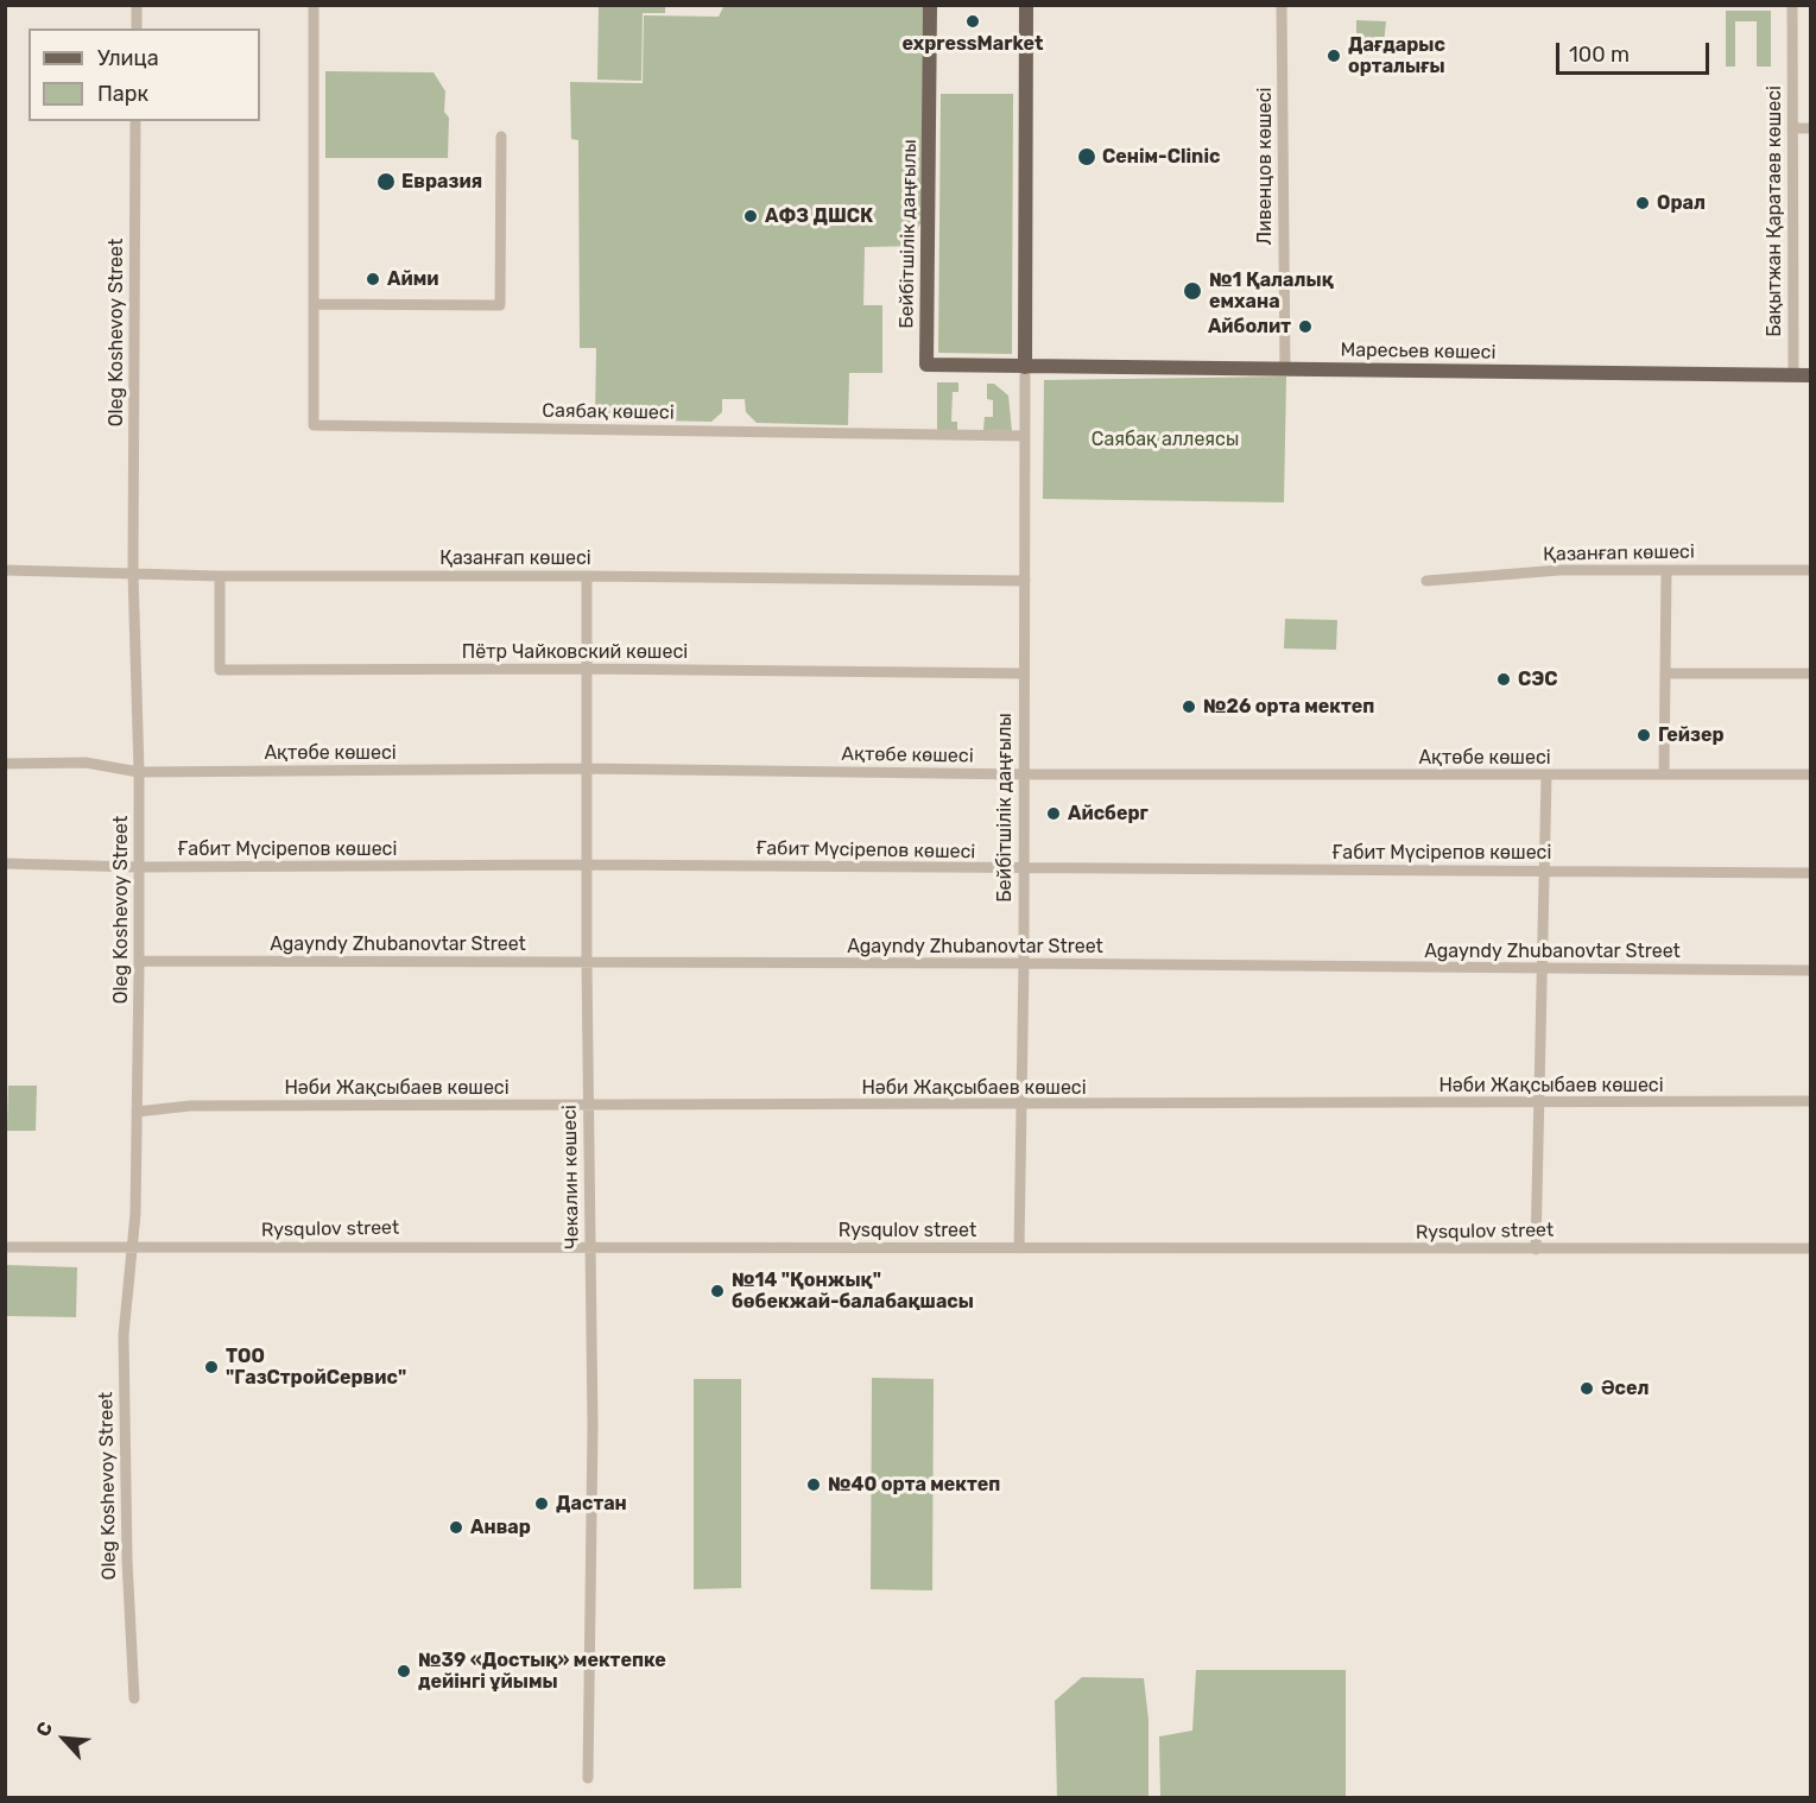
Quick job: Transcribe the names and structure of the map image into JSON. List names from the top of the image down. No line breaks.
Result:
{"streets":{"main road":["Бейбітшілік даңғылы","Маресьев көшесі"],"street":["Ливенцов көшесі","Бақытжан Қаратаев көшесі","Oleg Koshevoy Street","Саябақ көшесі","Қазанғап көшесі","Пётр Чайковский көшесі","Ақтөбе көшесі","Ғабит Мүсірепов көшесі","Agayndy Zhubanovtar Street","Нәби Жақсыбаев көшесі","Чекалин көшесі","Rysqulov street"]},"crossings":[["Ливенцов көшесі","Маресьев көшесі"],["Бақытжан Қаратаев көшесі","Маресьев көшесі"],["Бейбітшілік даңғылы","Маресьев көшесі"],["Бейбітшілік даңғылы","Саябақ көшесі"],["Бейбітшілік даңғылы","Қазанғап көшесі"],["Бейбітшілік даңғылы","Пётр Чайковский көшесі"],["Бейбітшілік даңғылы","Ақтөбе көшесі"],["Бейбітшілік даңғылы","Ғабит Мүсірепов көшесі"],["Бейбітшілік даңғылы","Agayndy Zhubanovtar Street"],["Бейбітшілік даңғылы","Нәби Жақсыбаев көшесі"],["Бейбітшілік даңғылы","Rysqulov street"],["Oleg Koshevoy Street","Қазанғап көшесі"],["Oleg Koshevoy Street","Ақтөбе көшесі"],["Oleg Koshevoy Street","Ғабит Мүсірепов көшесі"],["Oleg Koshevoy Street","Agayndy Zhubanovtar Street"],["Oleg Koshevoy Street","Нәби Жақсыбаев көшесі"],["Oleg Koshevoy Street","Rysqulov street"],["Қазанғап көшесі","Пётр Чайковский көшесі"],["Қазанғап көшесі","Чекалин көшесі"],["Пётр Чайковский көшесі","Чекалин көшесі"],["Ақтөбе көшесі","Чекалин көшесі"],["Ғабит Мүсірепов көшесі","Чекалин көшесі"],["Agayndy Zhubanovtar Street","Чекалин көшесі"],["Нәби Жақсыбаев көшесі","Чекалин көшесі"],["Чекалин көшесі","Rysqulov street"]],"parks":["Саябақ аллеясы"],"places":["expressMarket","Дағдарыс орталығы","Сенім-Clinic","Евразия","Орал","АФЗ ДШСК","Айми","№1 Қалалық емхана","Айболит","СЭС","№26 орта мектеп","Гейзер","Айсберг","№14 \"Қонжық\" бөбекжай-балабақшасы","ТОО \"ГазСтройСервис\"","Əсел","№40 орта мектеп","Дастан","Анвар","№39 «Достық» мектепке дейінгі ұйымы"],"legend":["Улица","Парк"],"scale_bar":"100 m","north":"top left"}
